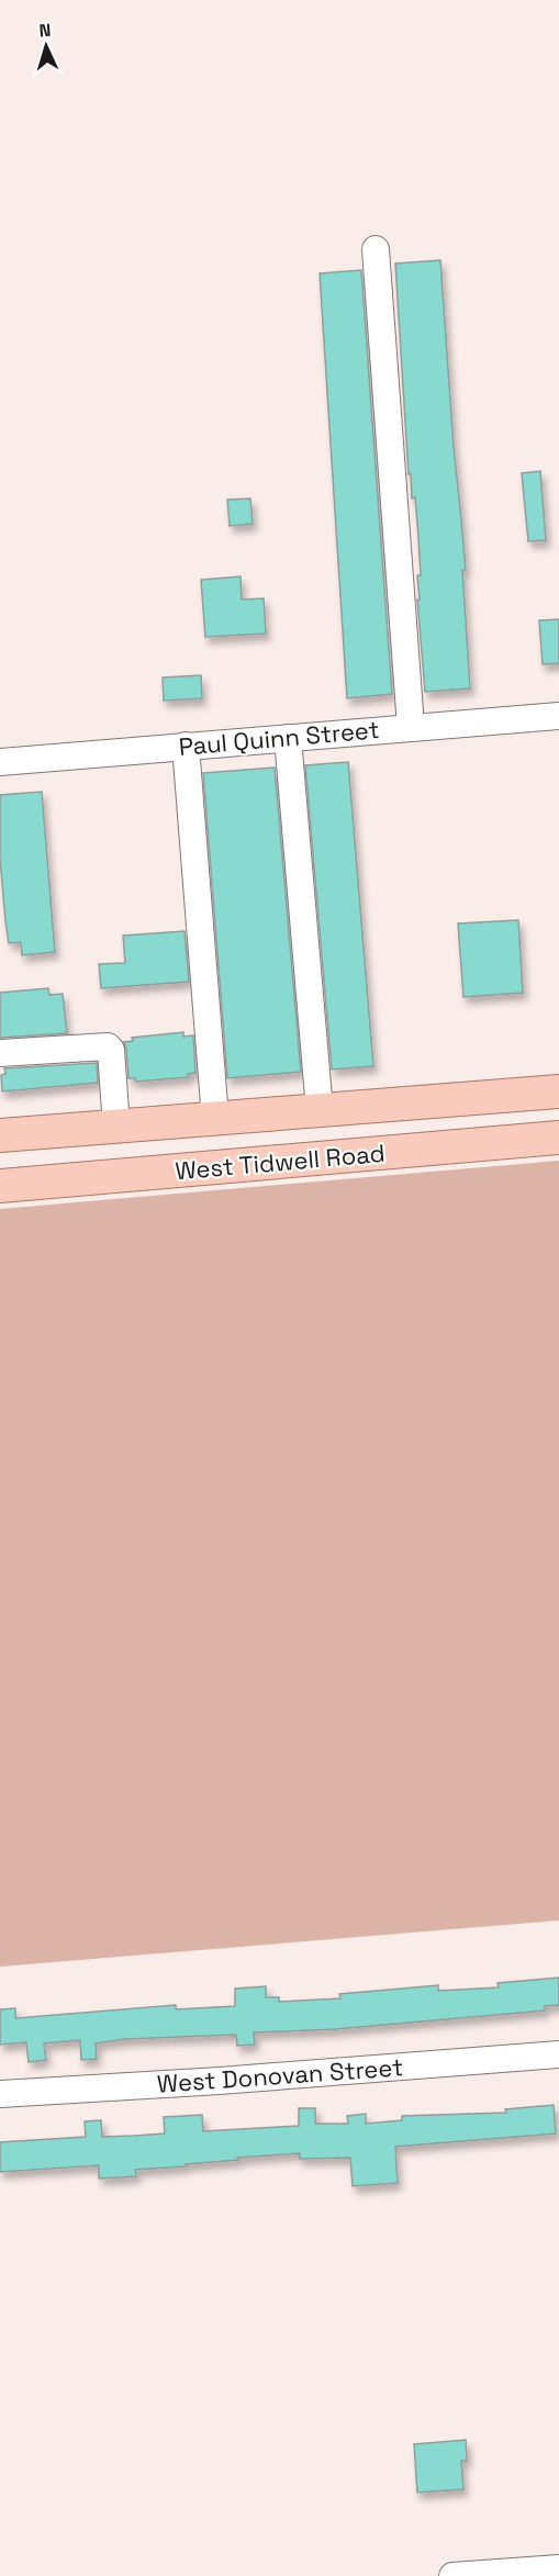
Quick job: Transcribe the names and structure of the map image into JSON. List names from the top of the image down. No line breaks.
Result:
{"streets":{"main road":["West Tidwell Road"],"street":["Paul Quinn Street","West Donovan Street"]},"north":"top"}
